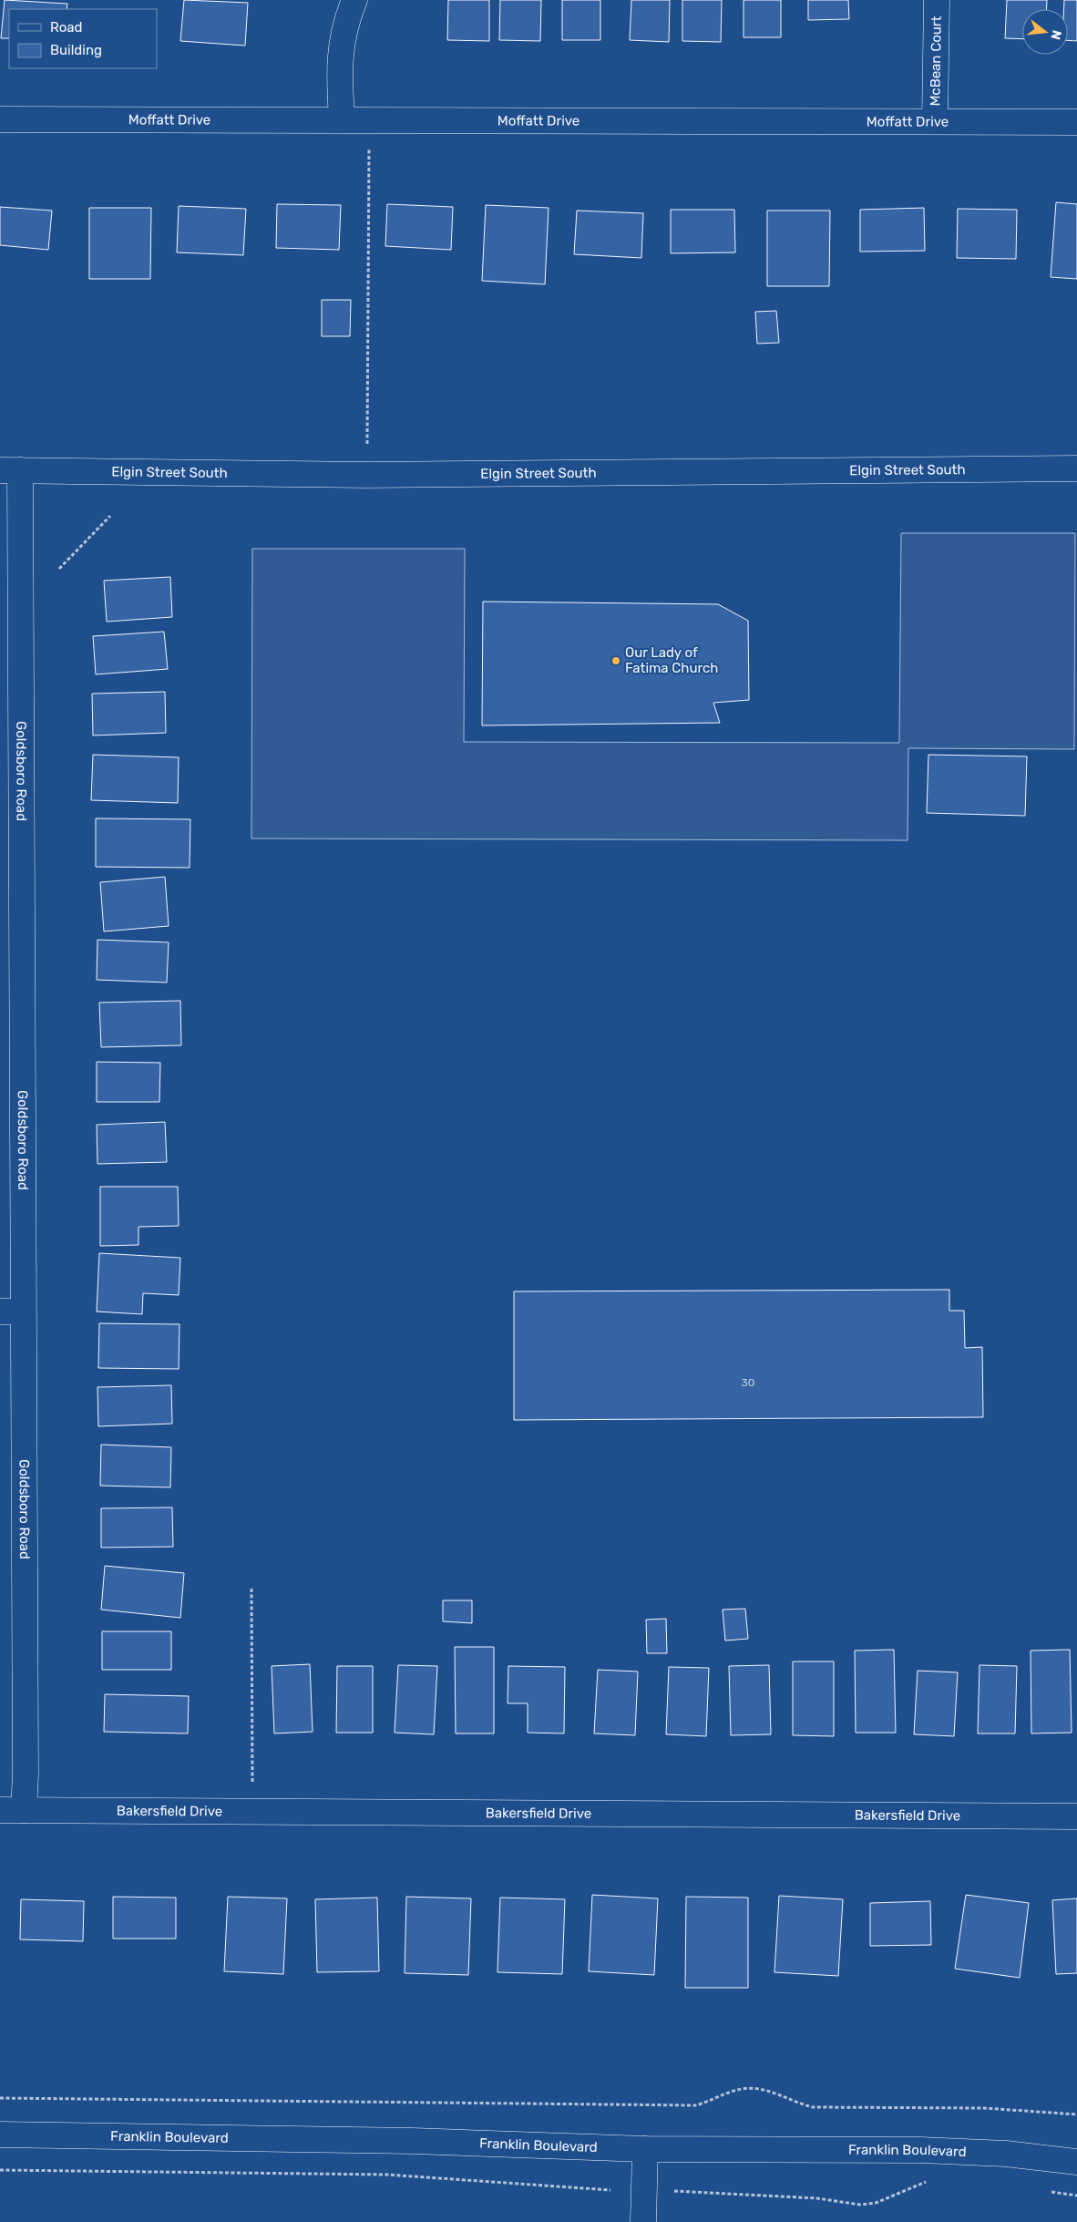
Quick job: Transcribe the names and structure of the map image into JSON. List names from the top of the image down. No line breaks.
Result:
{"streets":{"street":["McBean Court","Moffatt Drive","Elgin Street South","Goldsboro Road","Bakersfield Drive","Franklin Boulevard"]},"crossings":[["McBean Court","Moffatt Drive"],["Elgin Street South","Goldsboro Road"],["Goldsboro Road","Bakersfield Drive"]],"places":["Our Lady of Fatima Church"],"house_numbers":["30"],"legend":["Road","Building"],"north":"right"}
